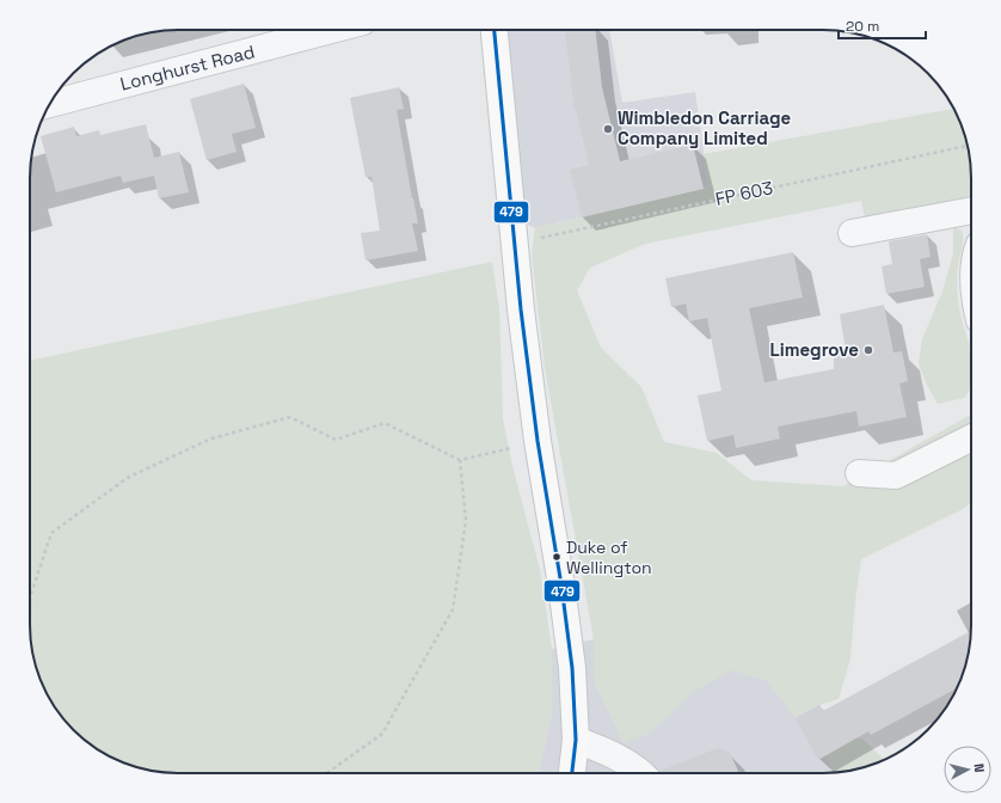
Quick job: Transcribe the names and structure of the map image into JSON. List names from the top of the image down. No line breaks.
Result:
{"streets":{"street":["Longhurst Road"],"path":["FP 603"]},"places":["Wimbledon Carriage Company Limited","Limegrove","Duke of Wellington"],"lines":["transit line 479"],"scale_bar":"20 m","north":"right"}
